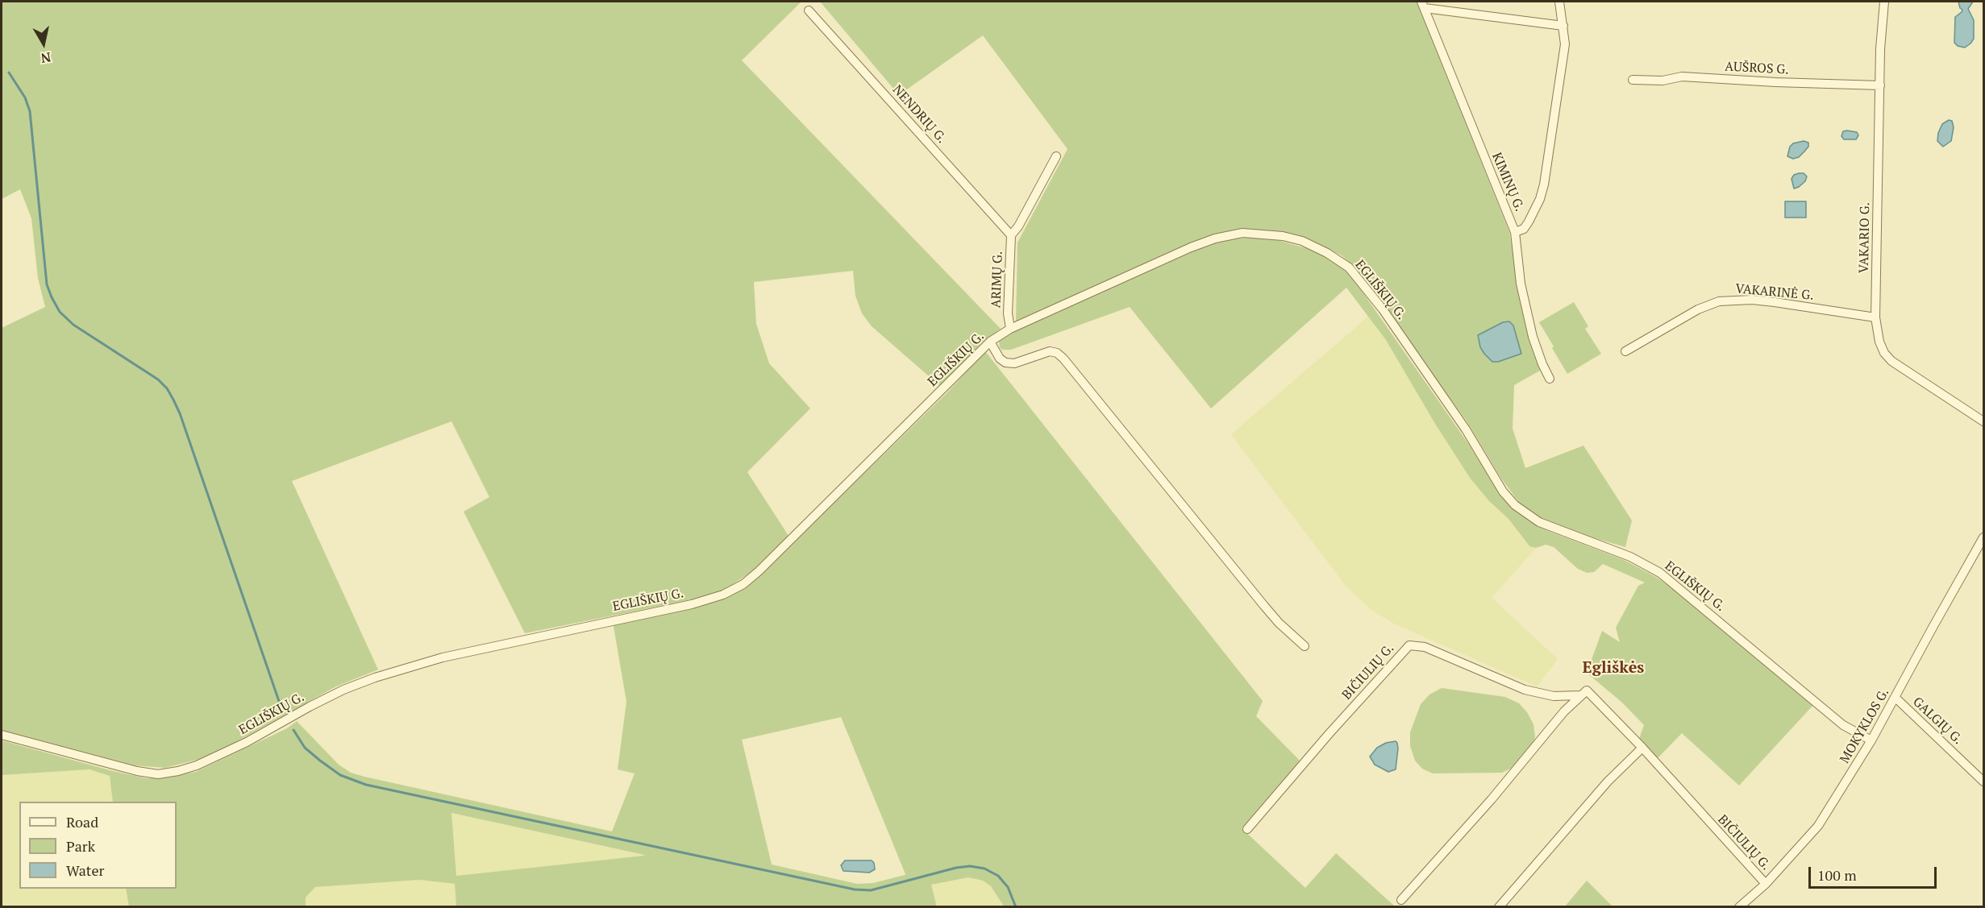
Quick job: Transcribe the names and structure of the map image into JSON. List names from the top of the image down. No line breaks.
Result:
{"streets":{"street":["AUŠROS G.","NENDRIŲ G.","KIMINŲ G.","VAKARIO G.","ARIMŲ G.","EGLIŠKIŲ G.","VAKARINĖ G.","BIČIULIŲ G.","GALGIŲ G.","MOKYKLOS G."]},"crossings":[["AUŠROS G.","VAKARIO G."],["NENDRIŲ G.","ARIMŲ G."],["VAKARIO G.","VAKARINĖ G."],["ARIMŲ G.","EGLIŠKIŲ G."],["EGLIŠKIŲ G.","MOKYKLOS G."],["BIČIULIŲ G.","MOKYKLOS G."],["GALGIŲ G.","MOKYKLOS G."]],"districts":["Egliškės"],"legend":["Road","Park","Water"],"scale_bar":"100 m","north":"bottom"}
